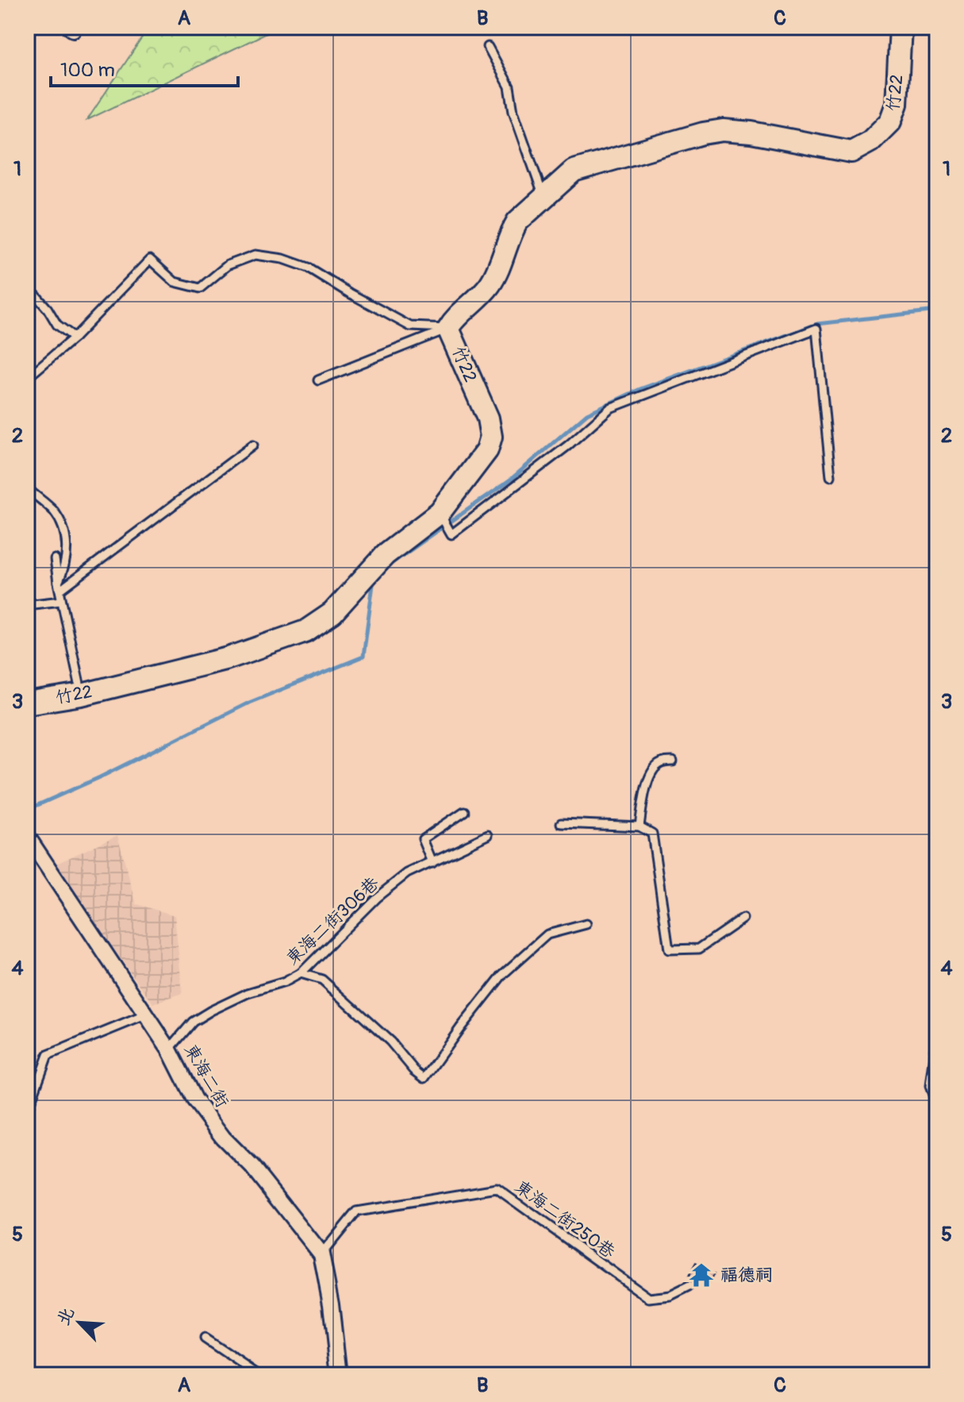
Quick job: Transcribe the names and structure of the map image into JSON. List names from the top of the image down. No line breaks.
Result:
{"streets":{"street":["竹22","東海二街"],"lane":["東海二街306巷","東海二街250巷"]},"crossings":[["東海二街306巷","東海二街"],["東海二街","東海二街250巷"]],"places":{"temple":["福德祠"]},"scale_bar":"100 m","north":"top left","grid":{"columns":["A","B","C"],"rows":["1","2","3","4","5"]}}
